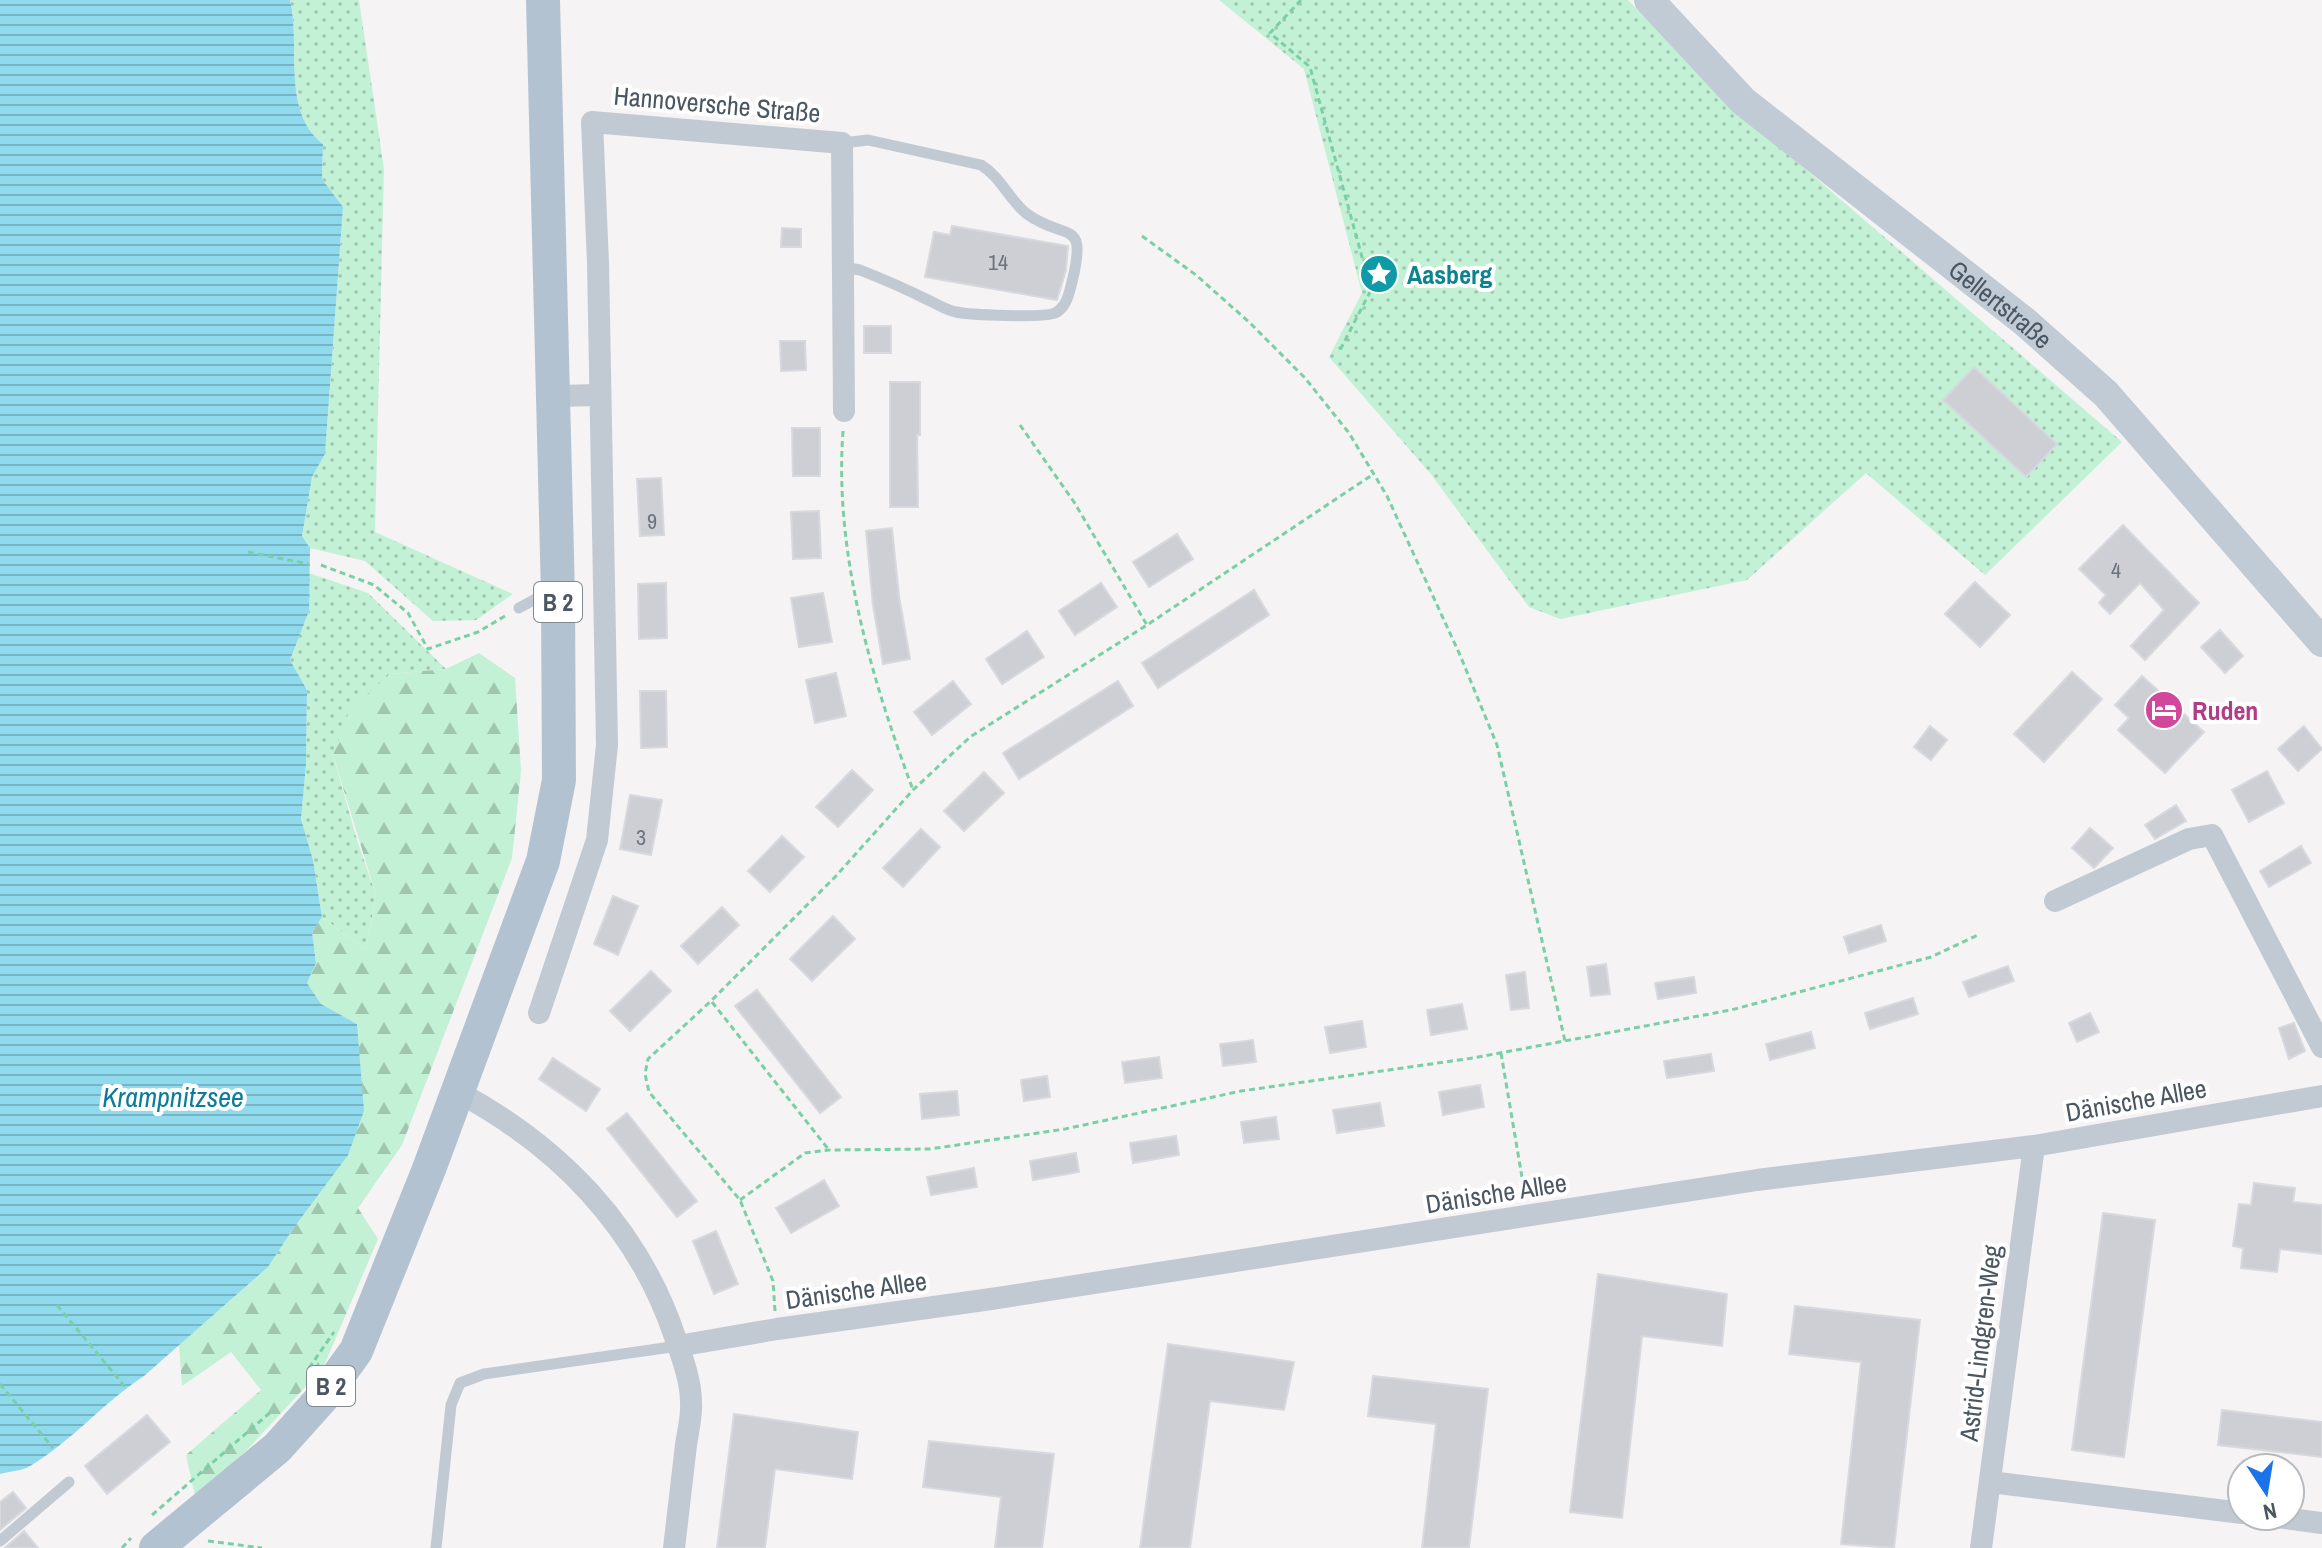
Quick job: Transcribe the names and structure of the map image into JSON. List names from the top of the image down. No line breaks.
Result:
{"streets":{"main road":["B 2"],"street":["Hannoversche Straße","Gellertstraße","Dänische Allee","Astrid-Lindgren-Weg"]},"crossings":[["Dänische Allee","Astrid-Lindgren-Weg"]],"water":["Krampnitzsee"],"places":{"place":["Aasberg"],"hotel":["Ruden"]},"house_numbers":["14","9","4","3"],"north":"bottom"}
